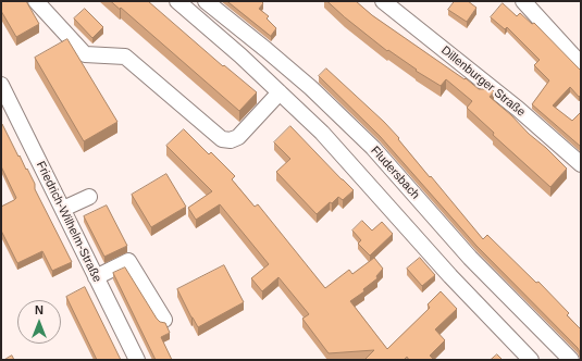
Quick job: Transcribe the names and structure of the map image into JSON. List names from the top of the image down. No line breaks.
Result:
{"streets":{"street":["Dillenburger Straße","Fludersbach","Friedrich-Wilhelm-Straße"]},"north":"top"}
